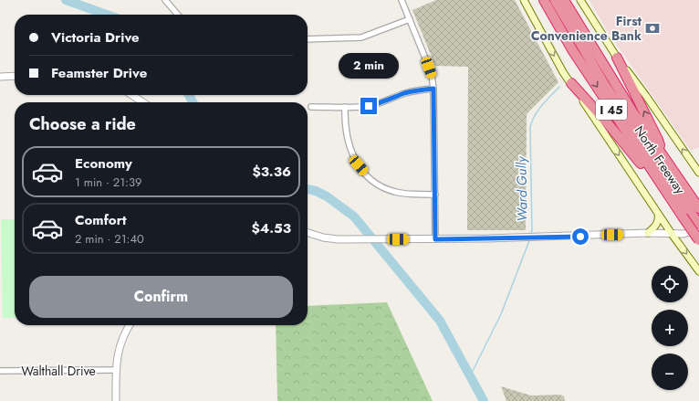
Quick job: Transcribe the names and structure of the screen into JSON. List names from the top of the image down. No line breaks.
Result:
{"streets":{"highway":["I 45","North Freeway"],"street":["Walthall Drive"]},"water":["Ward Gully"],"places":{"bank":["First Convenience Bank"]},"page":{"banner":["Victoria Drive","Feamster Drive"],"bubble":"2 min","heading":"Choose a ride","list":[{"name":"Economy","note":"1 min · 21:39","value":"$3.36"},{"name":"Comfort","note":"2 min · 21:40","value":"$4.53"}],"map_buttons":["+","−"],"buttons":"Confirm"}}
